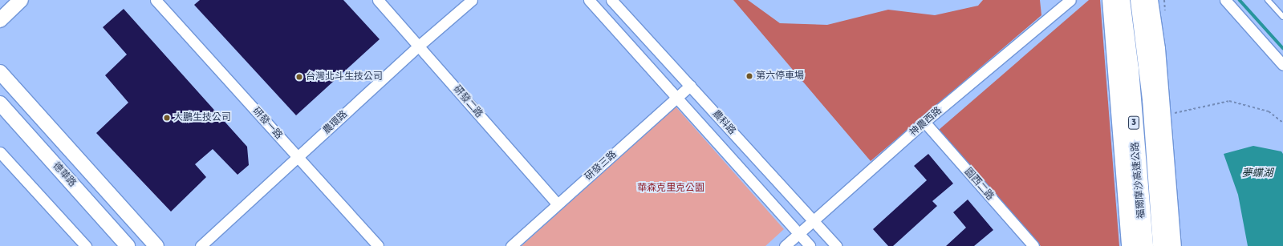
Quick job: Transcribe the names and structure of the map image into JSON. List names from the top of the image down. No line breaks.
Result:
{"streets":{"highway":["3","福爾摩沙高速公路"],"main road":["德華路"],"street":["研發二路","神農西路","農環路","農科路","研發一路","研發三路","園西二路"]},"crossings":[["研發二路","農環路"],["研發二路","研發三路"],["神農西路","農科路"],["神農西路","園西二路"],["農環路","研發一路"],["農科路","研發三路"]],"water":["夢蝶湖"],"parks":["華森克里克公園"],"places":["第六停車場","台灣北斗生技公司","大鵬生技公司"]}
